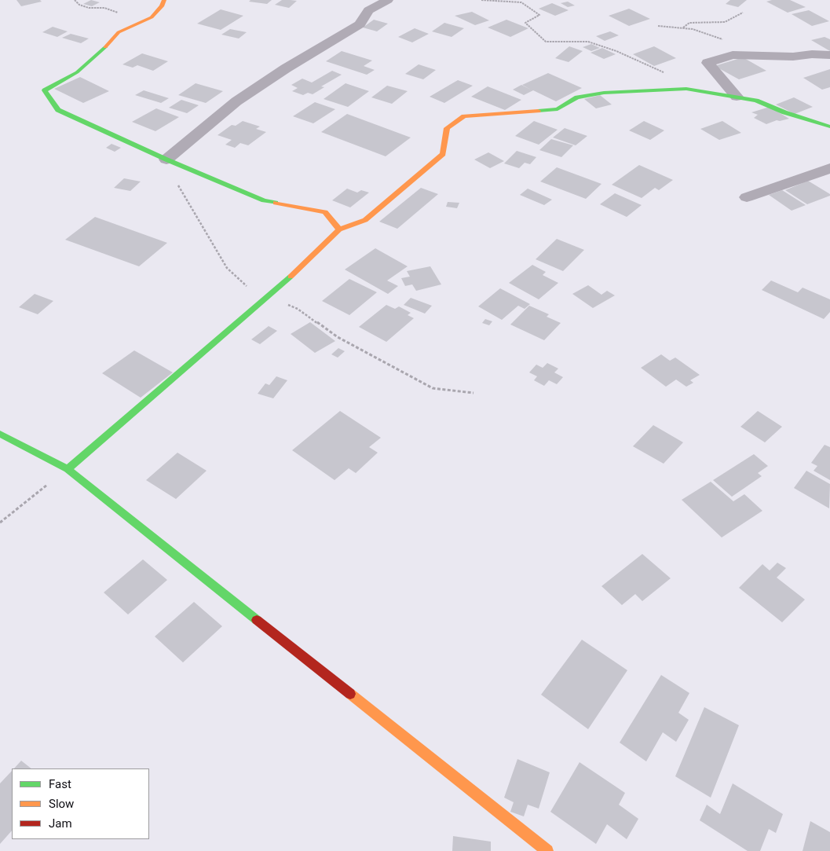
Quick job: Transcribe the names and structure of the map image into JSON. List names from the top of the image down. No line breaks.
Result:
{"legend":["Fast","Slow","Jam"]}
